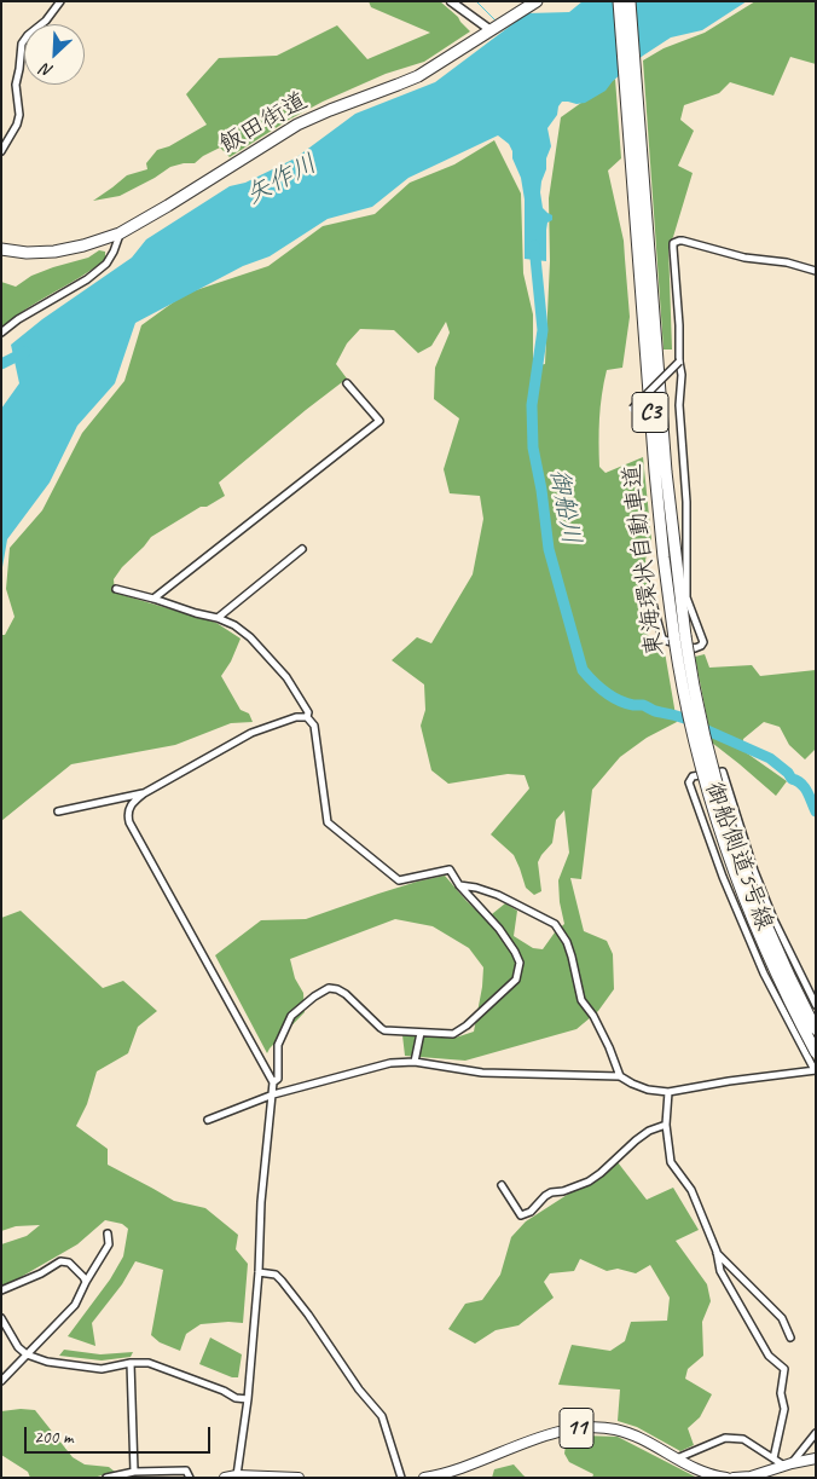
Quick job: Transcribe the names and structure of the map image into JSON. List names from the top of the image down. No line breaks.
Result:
{"streets":{"highway":["飯田街道","C3","東海環状自動車道"],"main road":["11"],"street":["御船側道5号線"]},"water":["矢作川","御船川"],"scale_bar":"200 m","north":"bottom left"}
